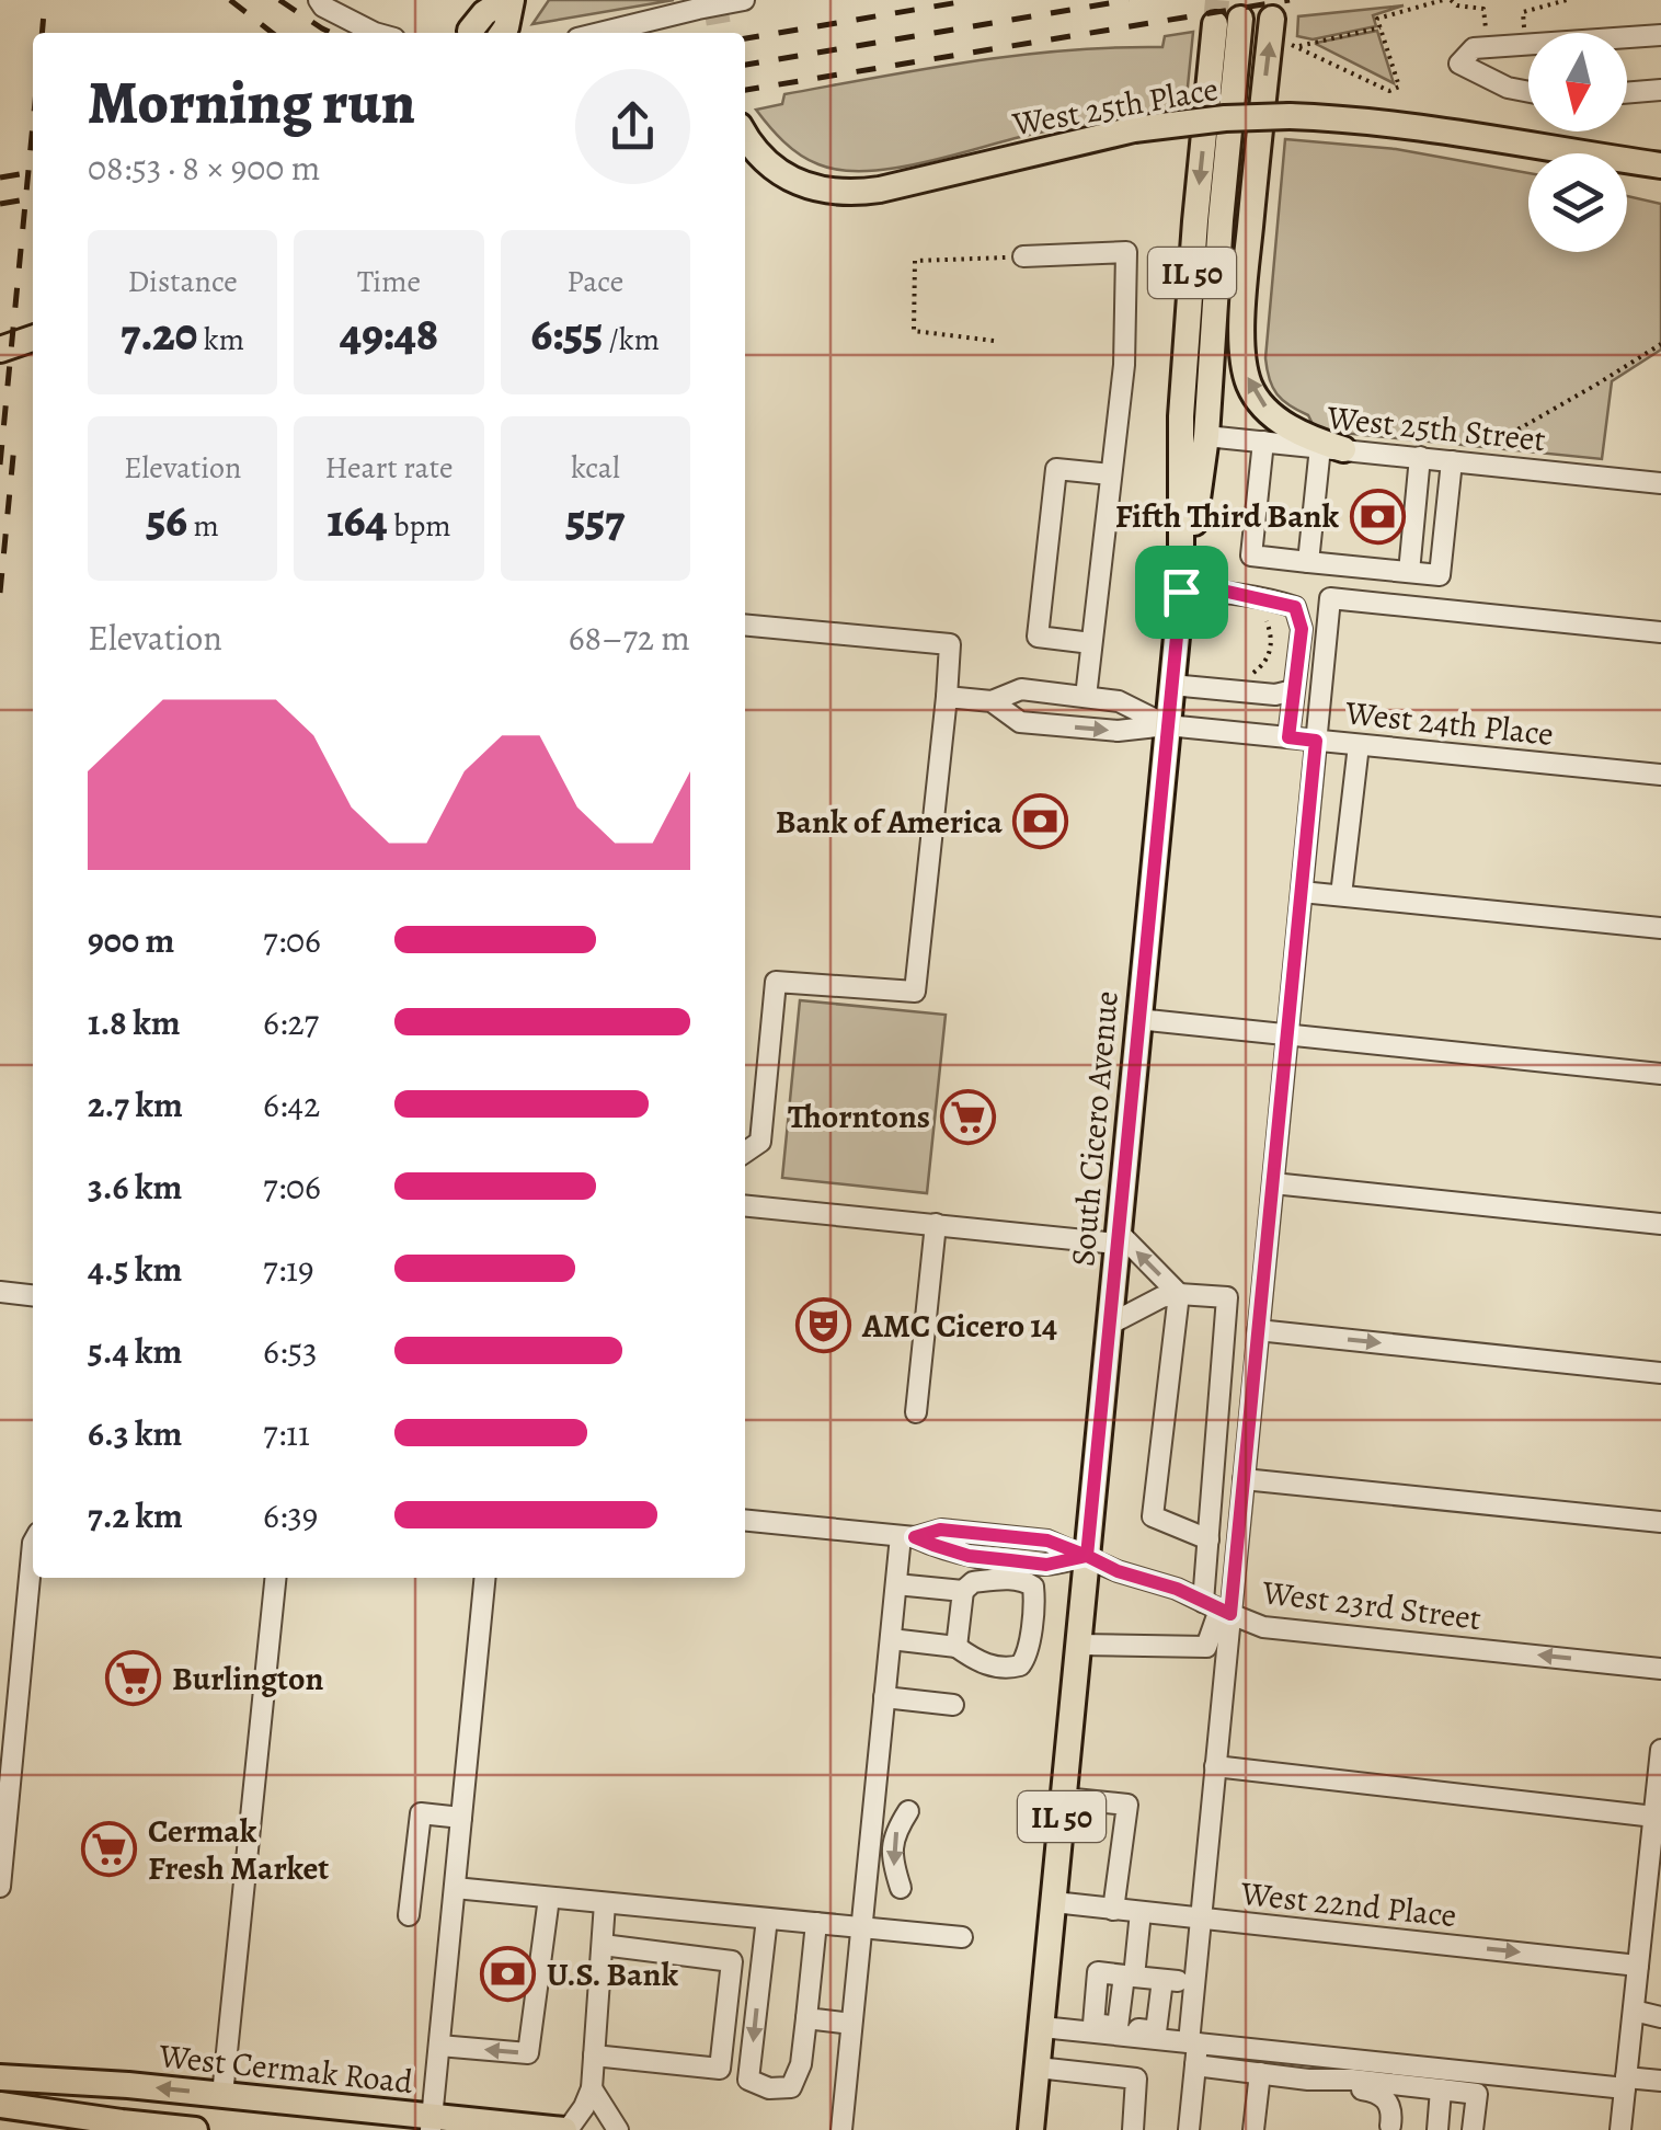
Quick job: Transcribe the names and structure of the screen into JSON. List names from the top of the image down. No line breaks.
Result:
{"streets":{"main road":["West 25th Place","IL 50","South Cicero Avenue","West Cermak Road"],"street":["West 25th Street","West 24th Place","West 23rd Street","West 22nd Place"]},"crossings":[["West 25th Street","South Cicero Avenue"],["West 24th Place","South Cicero Avenue"],["South Cicero Avenue","West 23rd Street"],["South Cicero Avenue","West 22nd Place"]],"places":{"bank":["Fifth Third Bank","Bank of America","U.S. Bank"],"supermarket":["Thorntons","Burlington","Cermak Fresh Market"],"theatre":["AMC Cicero 14"]},"north":"bottom","page":{"heading":["Morning run","08:53 · 8 × 900 m"],"stats":[["Distance","7.20 km"],["Time","49:48"],["Pace","6:55 /km"],["Elevation","56 m"],["Heart rate","164 bpm"],["kcal","557"]],"chart":["Elevation","68–72 m"],"list":[{"name":"900 m","note":"7:06"},{"name":"1.8 km","note":"6:27"},{"name":"2.7 km","note":"6:42"},{"name":"3.6 km","note":"7:06"},{"name":"4.5 km","note":"7:19"},{"name":"5.4 km","note":"6:53"},{"name":"6.3 km","note":"7:11"},{"name":"7.2 km","note":"6:39"}]}}
